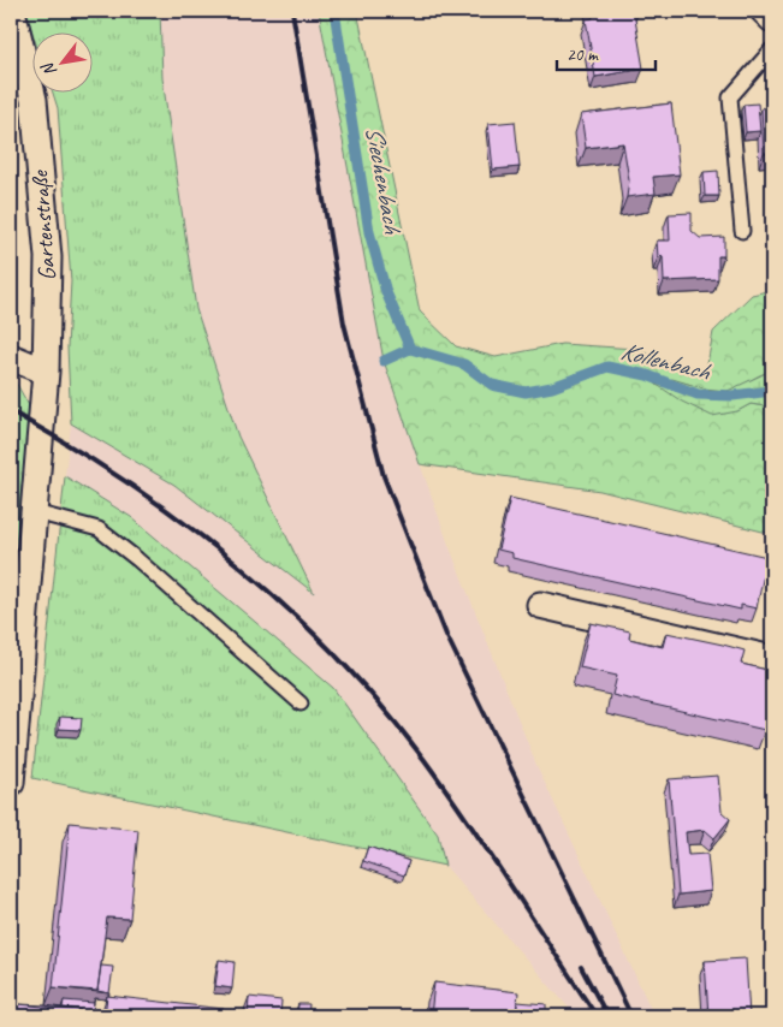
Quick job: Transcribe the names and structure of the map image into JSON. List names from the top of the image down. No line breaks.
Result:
{"streets":{"street":["Gartenstraße"]},"water":["Siechenbach","Kollenbach"],"scale_bar":"20 m","north":"bottom left"}
